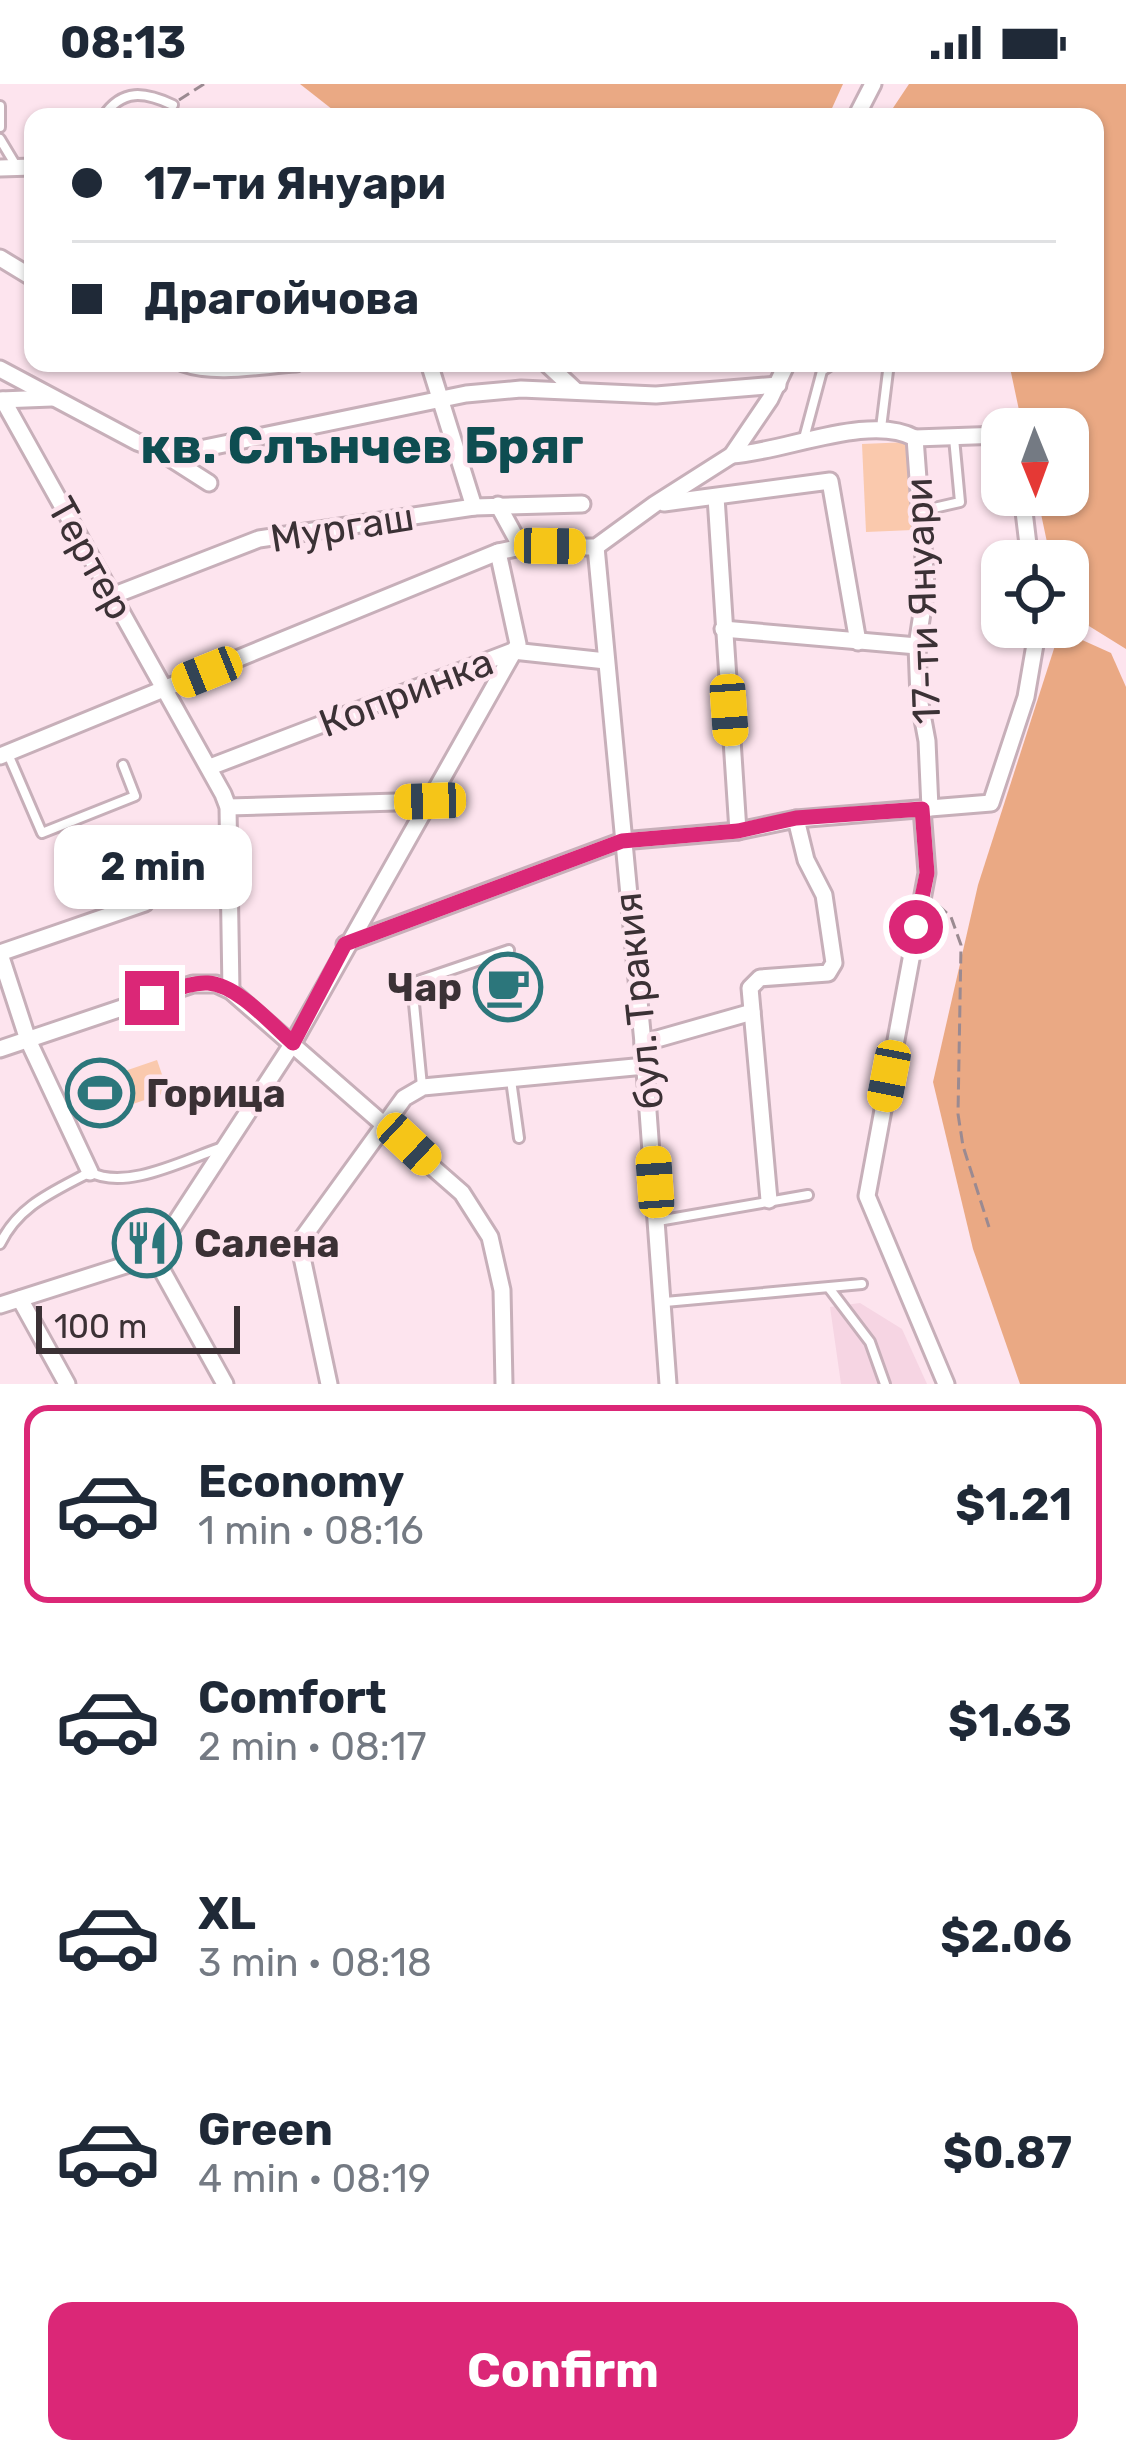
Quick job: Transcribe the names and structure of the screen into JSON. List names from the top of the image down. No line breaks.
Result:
{"streets":{"street":["Мургаш","Тертер","17-ти Януари","Копринка","бул. Тракия"]},"crossings":[["Мургаш","Тертер"],["Тертер","Копринка"],["Копринка","бул. Тракия"]],"districts":["кв. Слънчев Бряг"],"places":{"cafe":["Чар"],"sports":["Горица"],"restaurant":["Салена"]},"scale_bar":"100 m","north":"bottom","page":{"status":"08:13","banner":["17-ти Януари","Драгойчова"],"bubble":"2 min","scale":"100 m","list":[{"name":"Economy","note":"1 min · 08:16","value":"$1.21"},{"name":"Comfort","note":"2 min · 08:17","value":"$1.63"},{"name":"XL","note":"3 min · 08:18","value":"$2.06"},{"name":"Green","note":"4 min · 08:19","value":"$0.87"}],"buttons":"Confirm"}}
